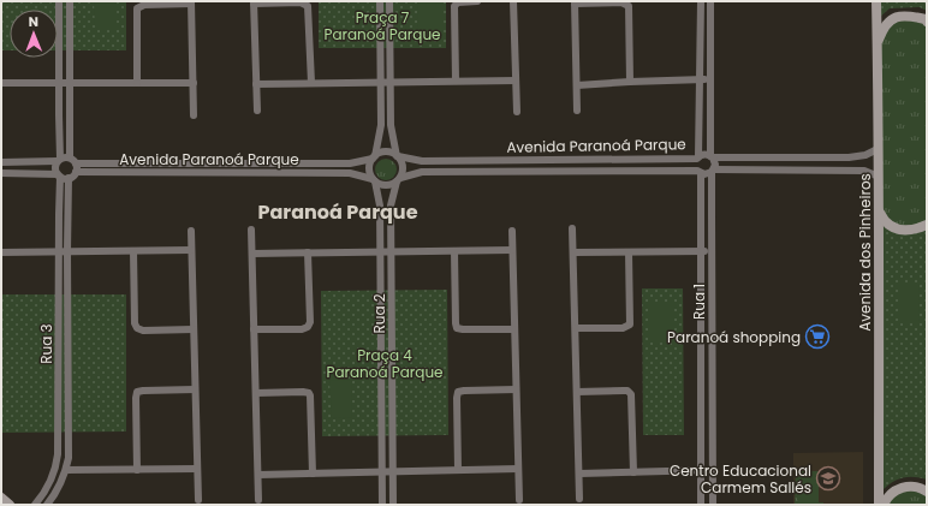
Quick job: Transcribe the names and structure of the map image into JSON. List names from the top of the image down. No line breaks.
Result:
{"streets":{"street":["Avenida Paranoá Parque","Avenida dos Pinheiros","Rua 1","Rua 2","Rua 3"]},"crossings":[["Avenida Paranoá Parque","Avenida dos Pinheiros"],["Avenida Paranoá Parque","Rua 1"],["Avenida Paranoá Parque","Rua 2"],["Avenida Paranoá Parque","Rua 3"]],"districts":["Paranoá Parque"],"parks":["Praça 7 Paranoá Parque","Praça 4 Paranoá Parque"],"places":{"supermarket":["Paranoá shopping"],"school or university":["Centro Educacional Carmem Sallés"]},"north":"top"}
